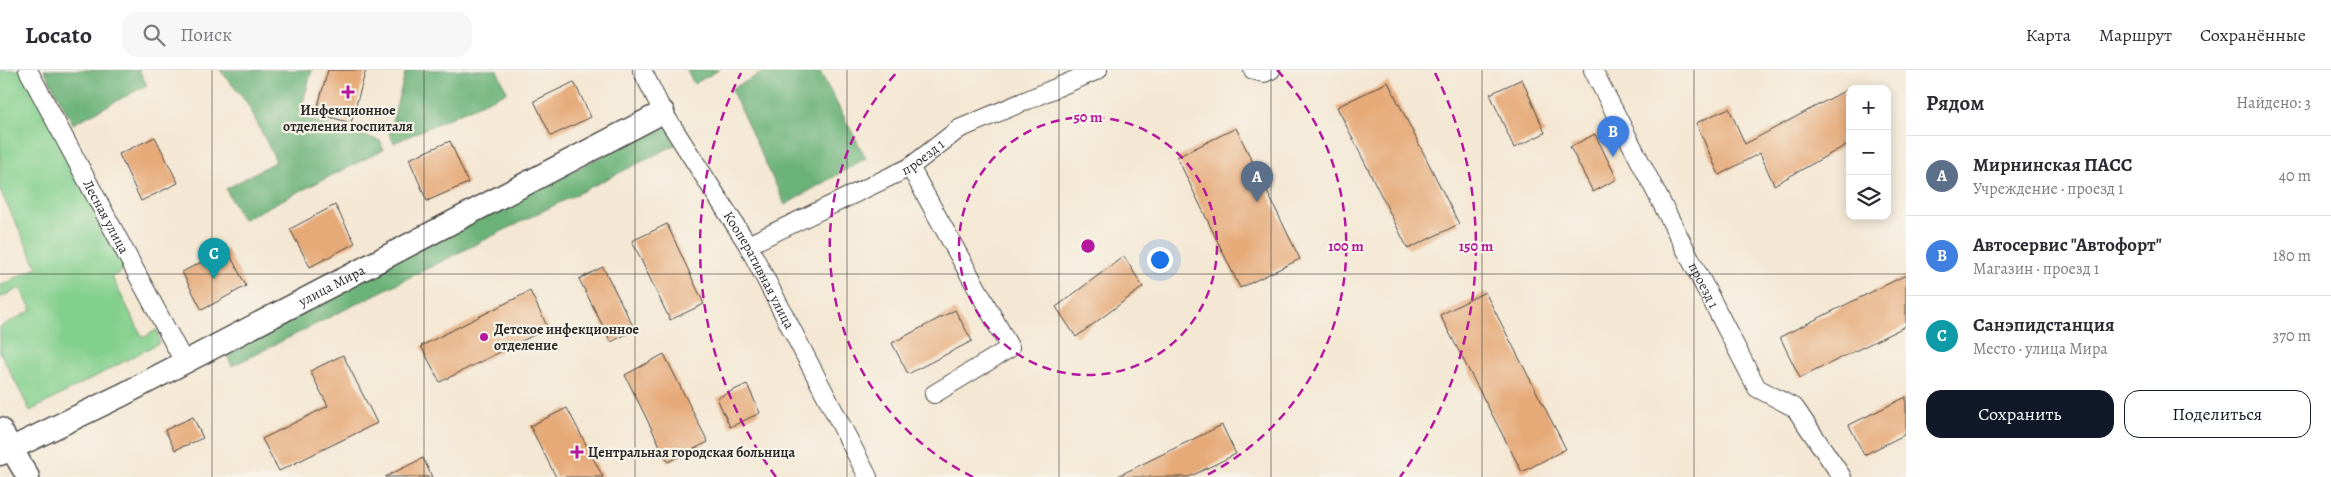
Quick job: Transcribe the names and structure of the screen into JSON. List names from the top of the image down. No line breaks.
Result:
{"streets":{"street":["проезд 1","Лесная улица","Кооперативная улица","улица Мира"]},"crossings":[["проезд 1","Кооперативная улица"],["Лесная улица","улица Мира"],["Кооперативная улица","улица Мира"]],"places":{"health":["Инфекционное отделения госпиталя","Центральная городская больница"],"other":["Детское инфекционное отделение"]},"page":{"header":"Locato","search":"Поиск","nav":["Карта","Маршрут","Сохранённые"],"heading":["Рядом","Найдено: 3"],"map_buttons":["+","−"],"pins":["B","A","C"],"list":[{"mark":"A","name":"Мирнинская ПАСС","note":"Учреждение · проезд 1","value":"40 m"},{"mark":"B","name":"Автосервис \"Автофорт\"","note":"Магазин · проезд 1","value":"180 m"},{"mark":"C","name":"Санэпидстанция","note":"Место · улица Мира","value":"370 m"}],"buttons":["Сохранить","Поделиться"]},"rings":["50 m","100 m","150 m"]}
